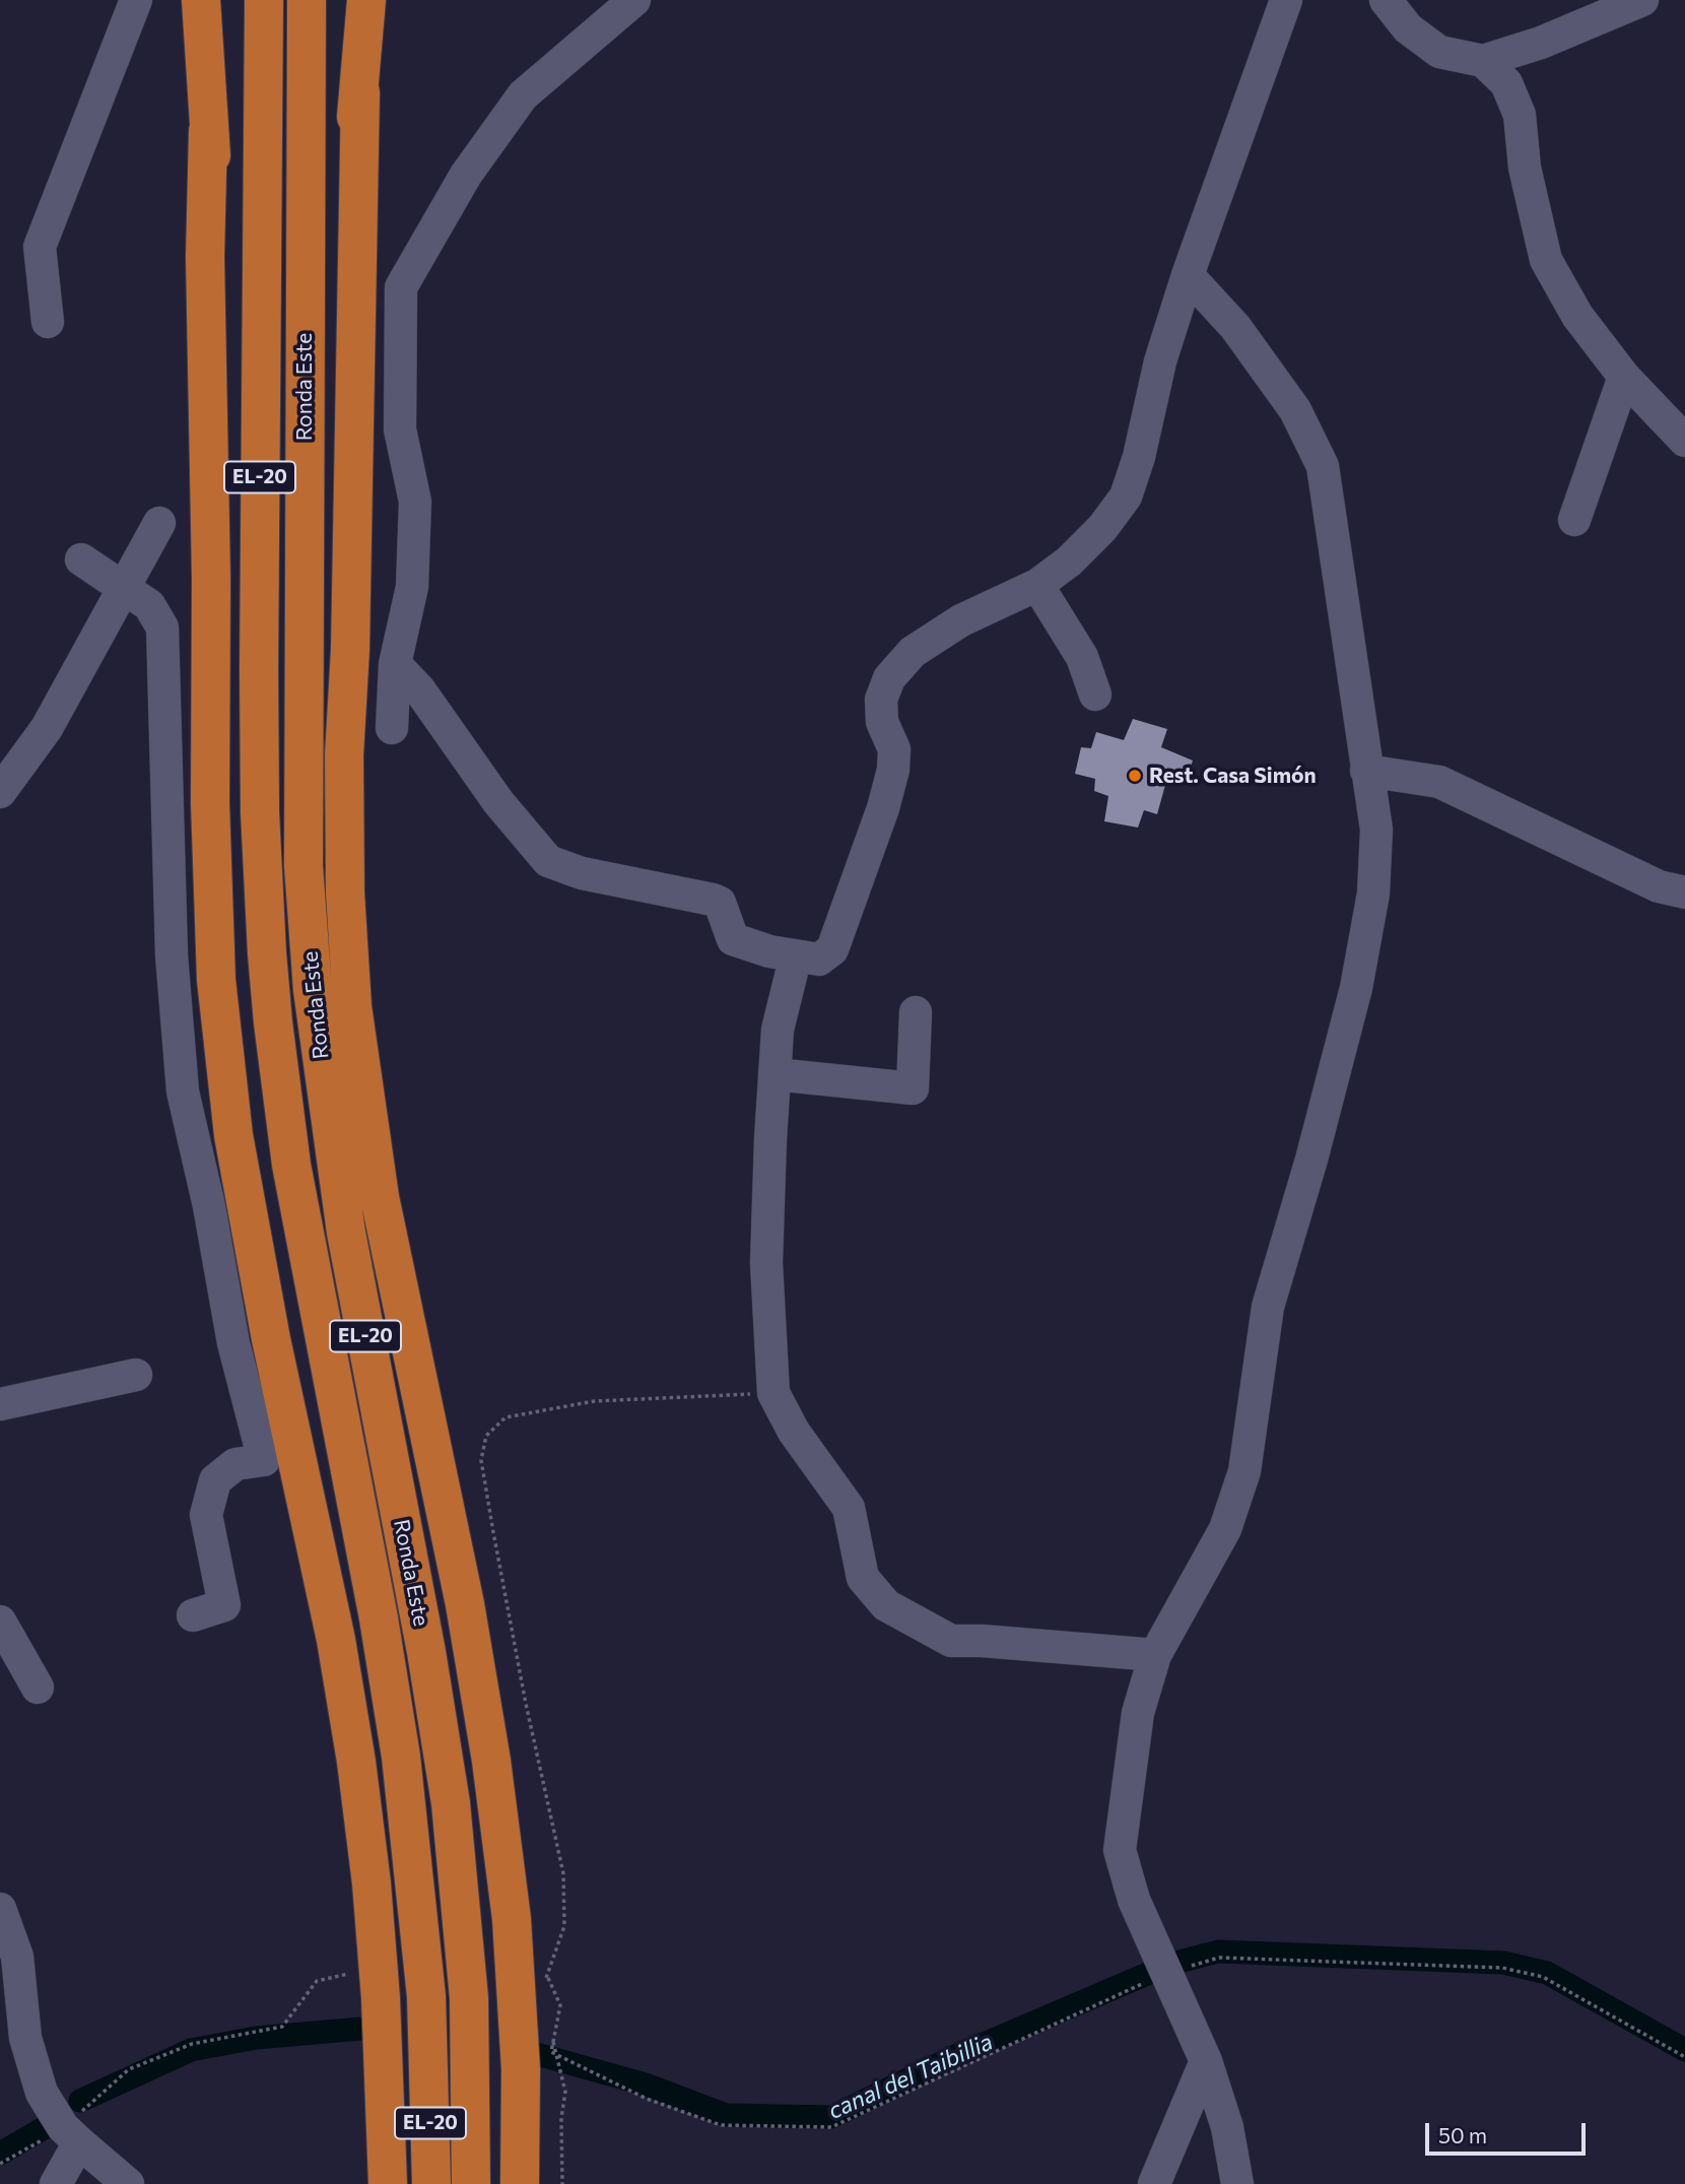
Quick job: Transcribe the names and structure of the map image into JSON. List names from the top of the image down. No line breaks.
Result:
{"streets":{"highway":["Ronda Este","EL-20"]},"crossings":[["Ronda Este","EL-20"]],"water":["canal del Taibillia"],"places":["Rest. Casa Simón"],"scale_bar":"50 m"}
